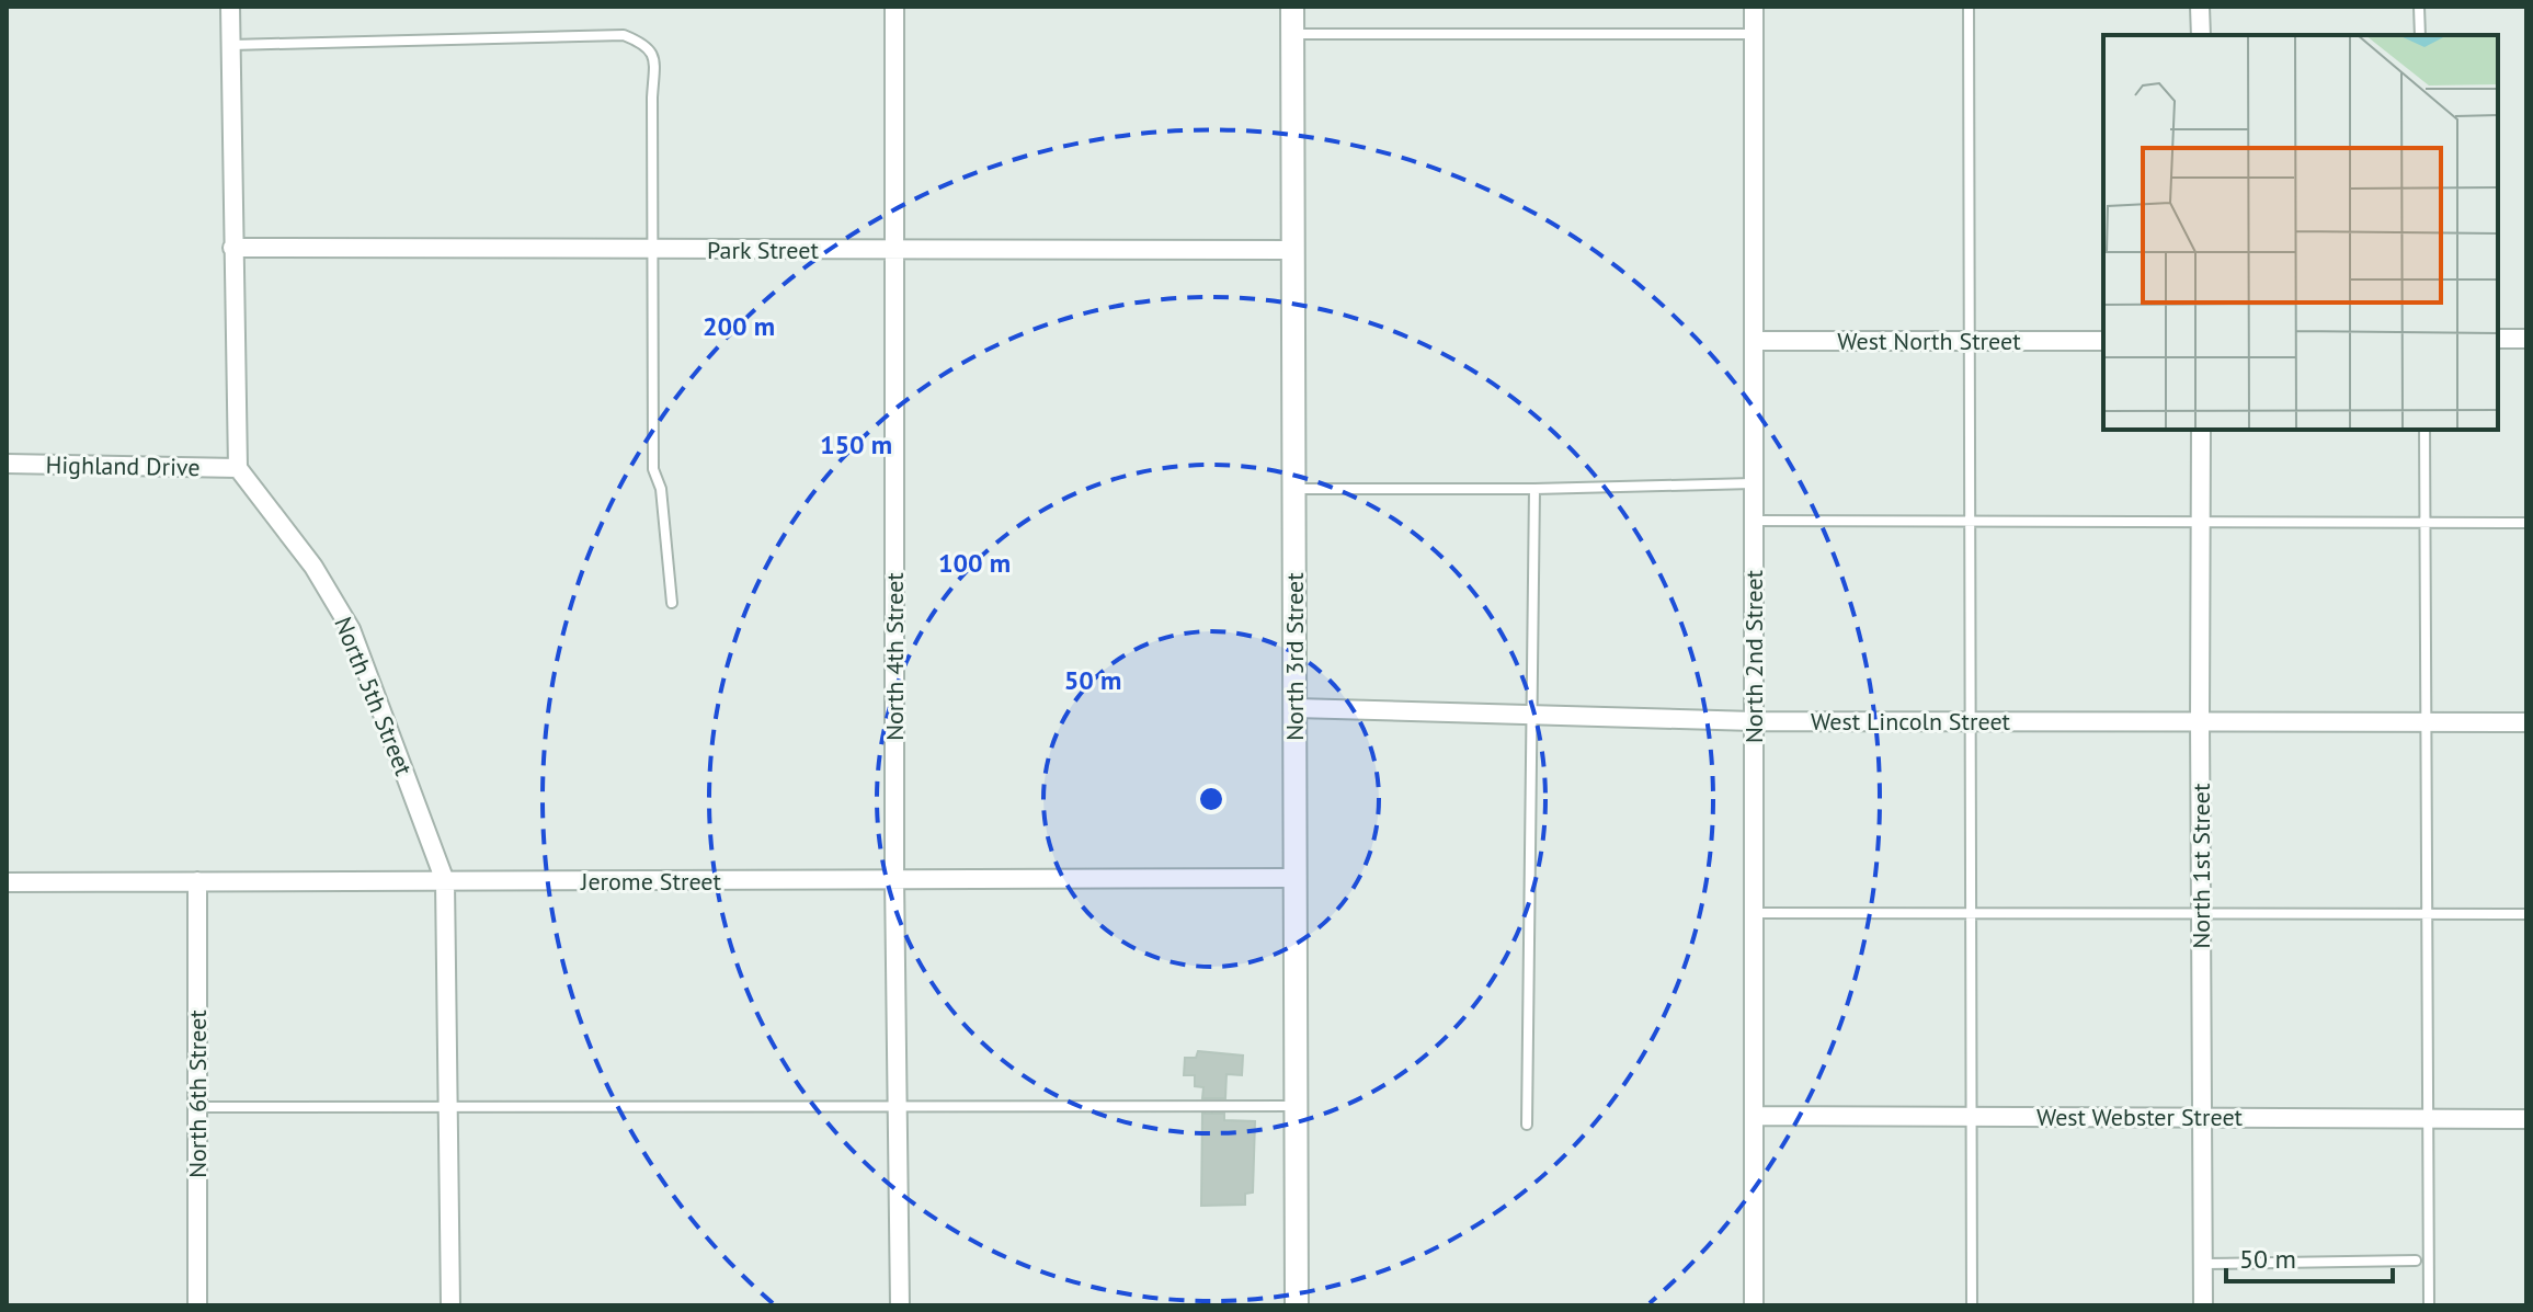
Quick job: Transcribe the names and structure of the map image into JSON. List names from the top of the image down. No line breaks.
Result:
{"streets":{"street":["Park Street","West North Street","Highland Drive","North 4th Street","North 3rd Street","North 2nd Street","North 5th Street","West Lincoln Street","North 1st Street","Jerome Street","North 6th Street","West Webster Street"]},"crossings":[["Park Street","North 4th Street"],["Park Street","North 3rd Street"],["West North Street","North 2nd Street"],["Highland Drive","North 5th Street"],["North 4th Street","Jerome Street"],["North 3rd Street","West Lincoln Street"],["North 3rd Street","Jerome Street"],["North 2nd Street","West Lincoln Street"],["North 2nd Street","West Webster Street"],["North 5th Street","Jerome Street"],["West Lincoln Street","North 1st Street"],["North 1st Street","West Webster Street"],["Jerome Street","North 6th Street"]],"scale_bar":"50 m","rings":["200 m","150 m","100 m","50 m"]}
